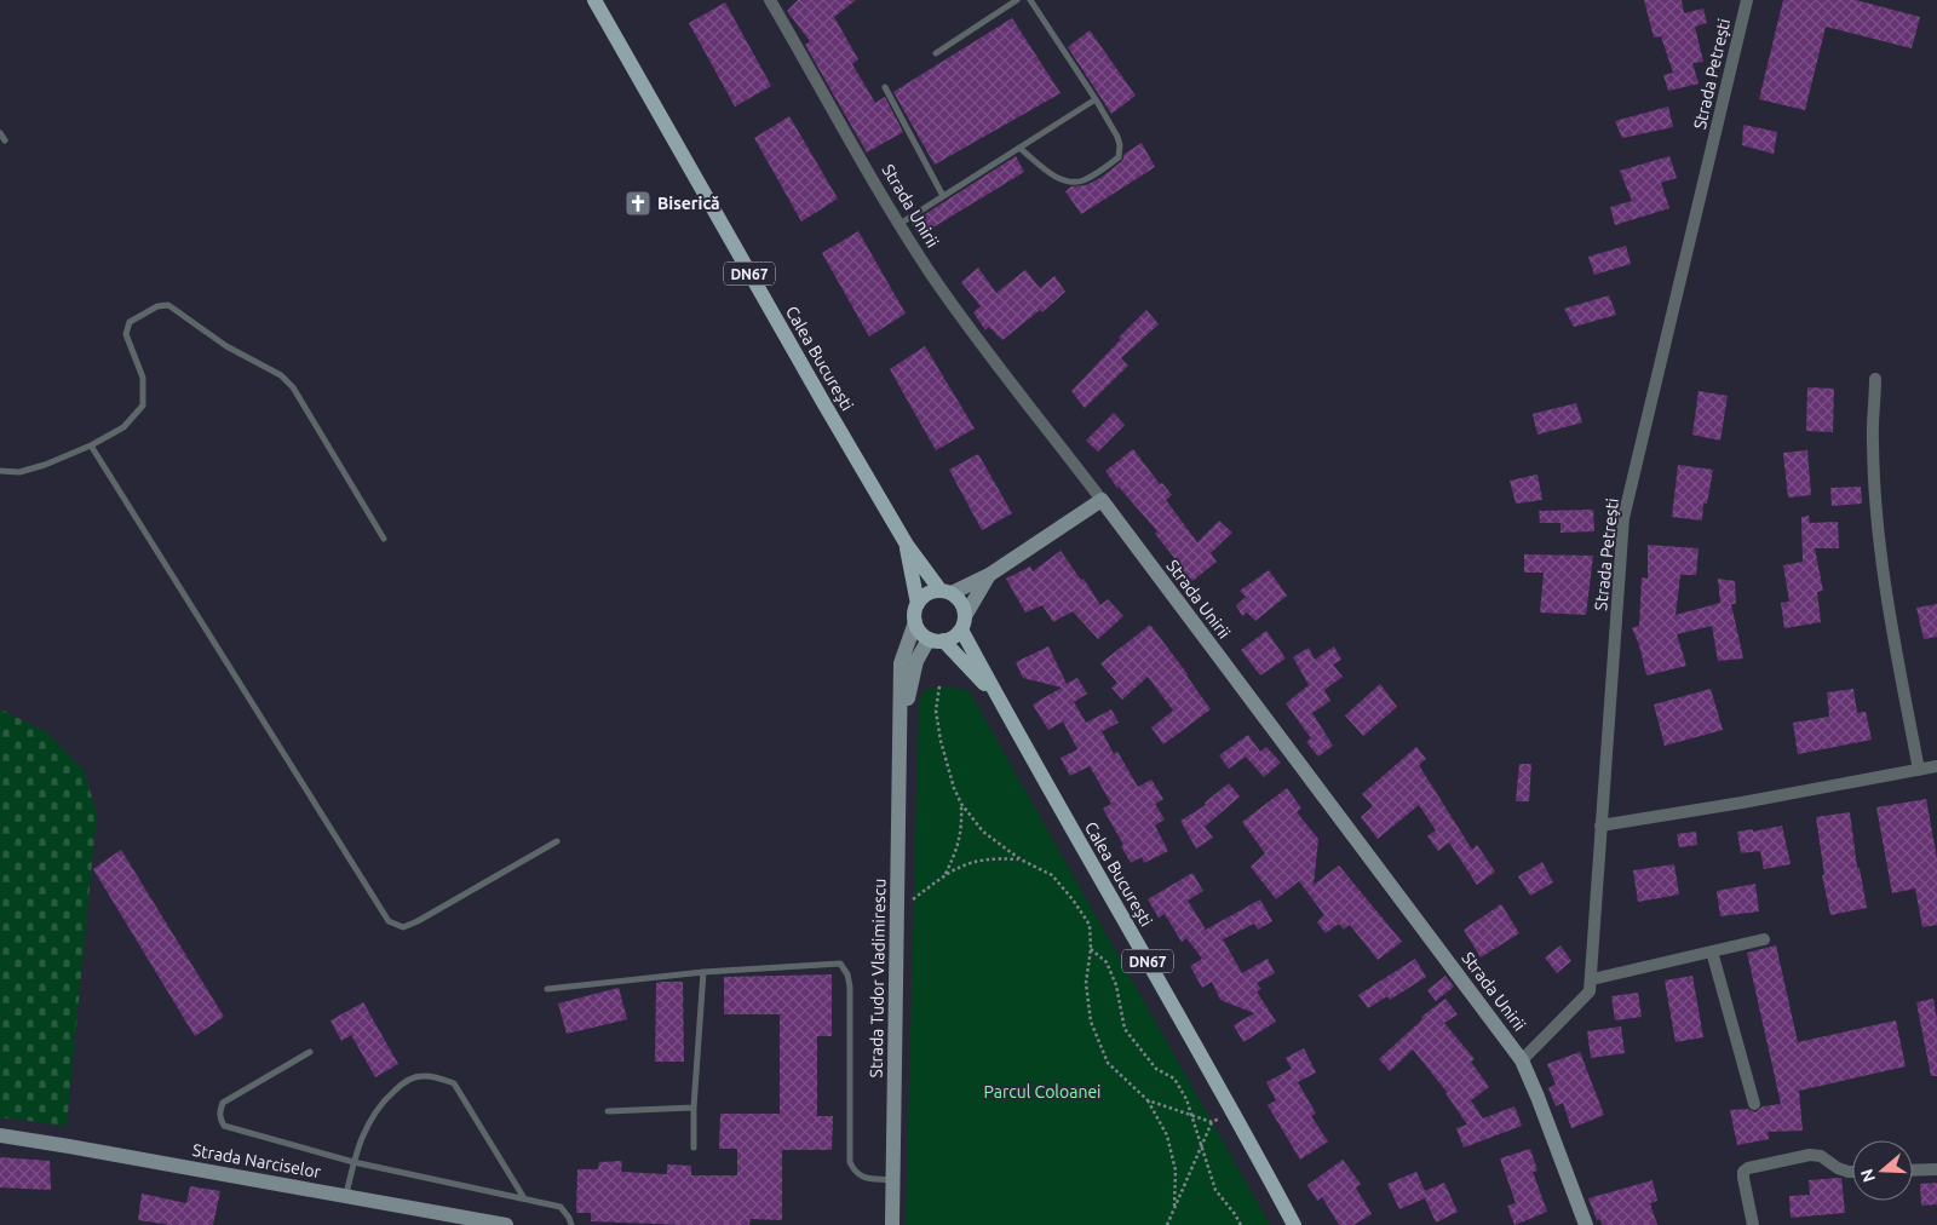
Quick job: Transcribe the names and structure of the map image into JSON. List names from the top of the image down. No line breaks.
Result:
{"streets":{"main road":["Strada Unirii","DN67","Calea București","Strada Tudor Vladimirescu","Strada Narciselor"],"street":["Strada Petrești"]},"crossings":[["Strada Petrești","Strada Unirii"],["Calea București","Strada Tudor Vladimirescu"]],"parks":["Parcul Coloanei"],"places":{"church":["Biserică"]},"north":"left"}
